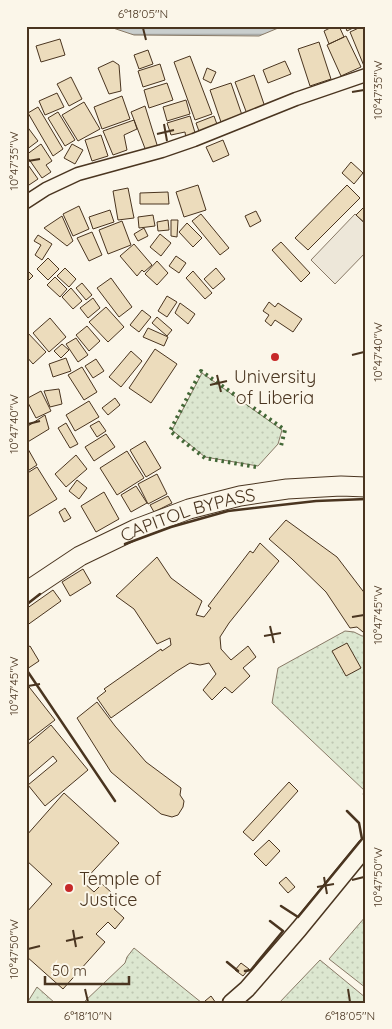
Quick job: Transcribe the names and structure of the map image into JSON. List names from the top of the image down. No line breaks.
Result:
{"streets":{"highway":["CAPITOL BYPASS"]},"places":["University of Liberia","Temple of Justice"],"scale_bar":"50 m","coordinates":["6°18'05\"N","10°47'35\"W","10°47'40\"W","10°47'45\"W","10°47'50\"W","6°18'10\"N"]}
